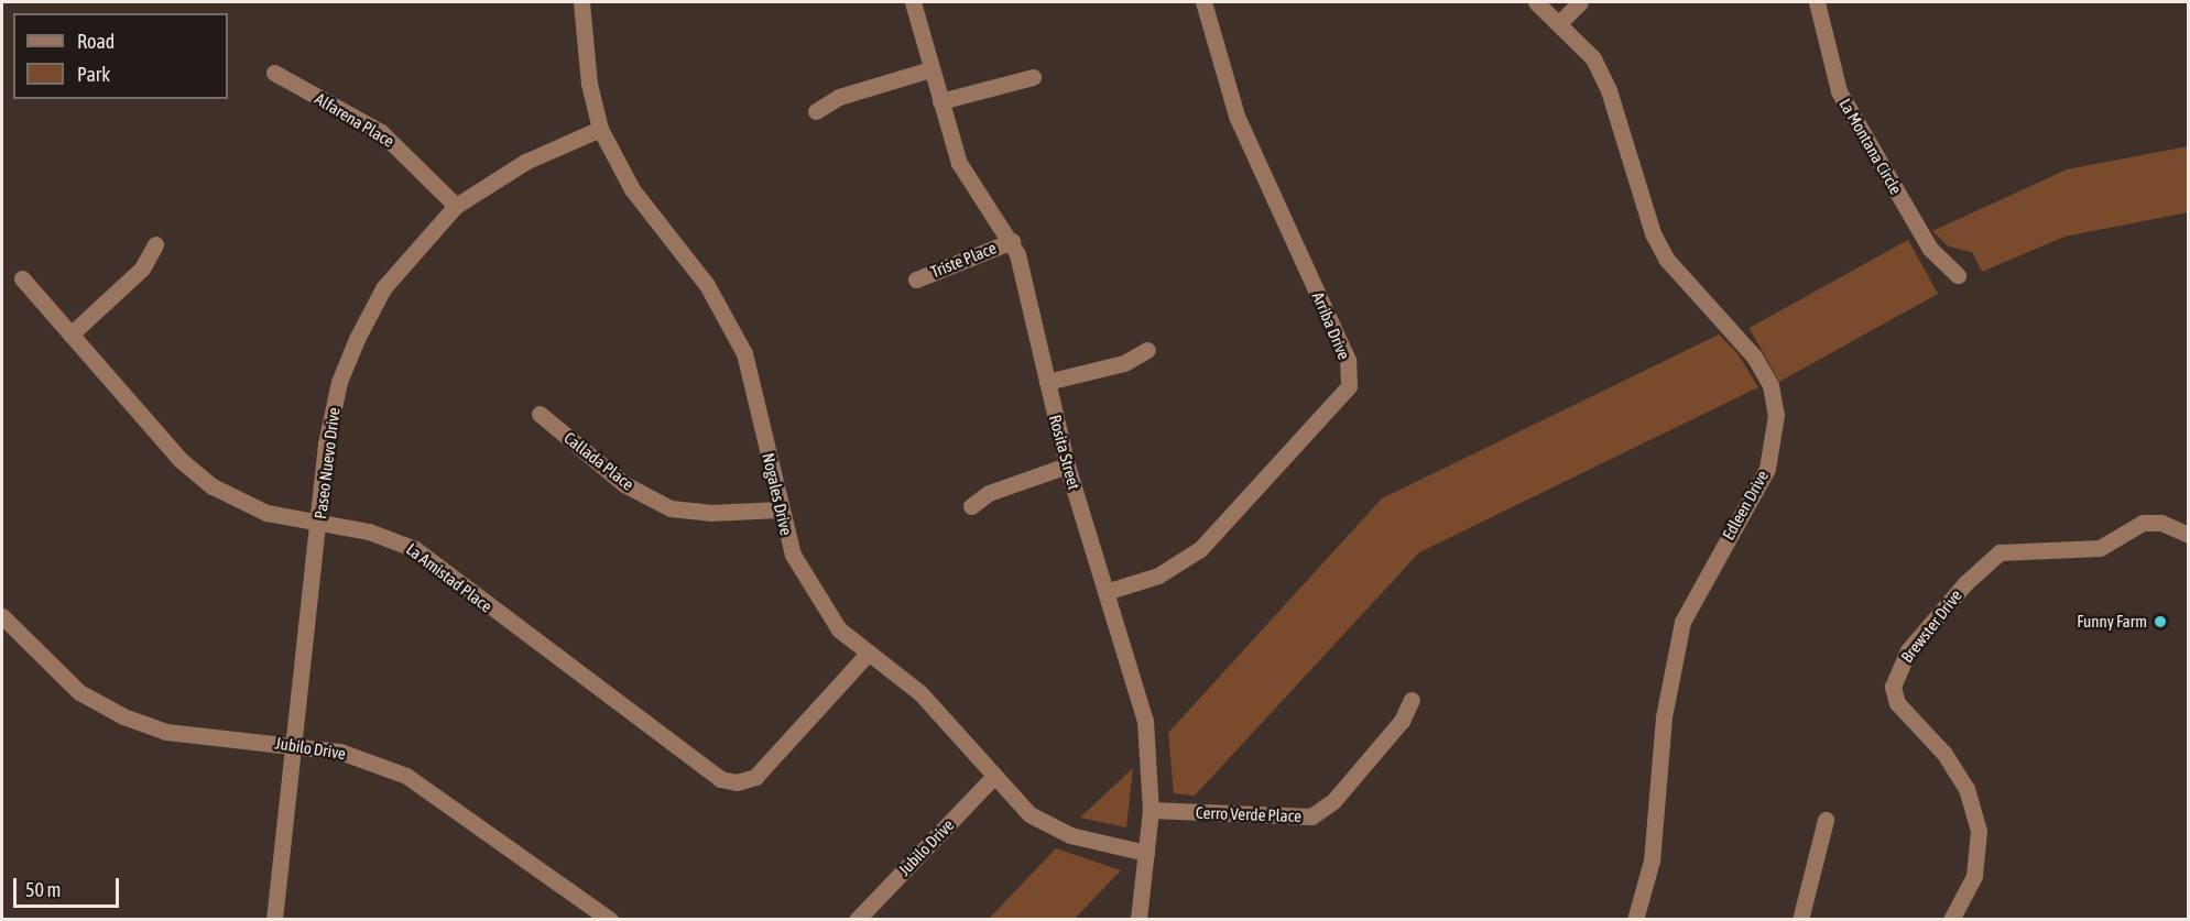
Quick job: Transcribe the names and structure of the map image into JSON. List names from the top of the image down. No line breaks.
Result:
{"streets":{"street":["Alfarena Place","La Montana Circle","Triste Place","Arriba Drive","Rosita Street","Callada Place","Paseo Nuevo Drive","Nogales Drive","Edleen Drive","La Amistad Place","Brewster Drive","Jubilo Drive","Cerro Verde Place"]},"crossings":[["Alfarena Place","Paseo Nuevo Drive"],["Triste Place","Rosita Street"],["Arriba Drive","Rosita Street"],["Rosita Street","Nogales Drive"],["Rosita Street","Cerro Verde Place"],["Callada Place","Nogales Drive"],["Paseo Nuevo Drive","Nogales Drive"],["Paseo Nuevo Drive","La Amistad Place"],["Paseo Nuevo Drive","Jubilo Drive"],["Nogales Drive","La Amistad Place"],["Nogales Drive","Jubilo Drive"]],"places":["Funny Farm"],"legend":["Road","Park"],"scale_bar":"50 m"}
